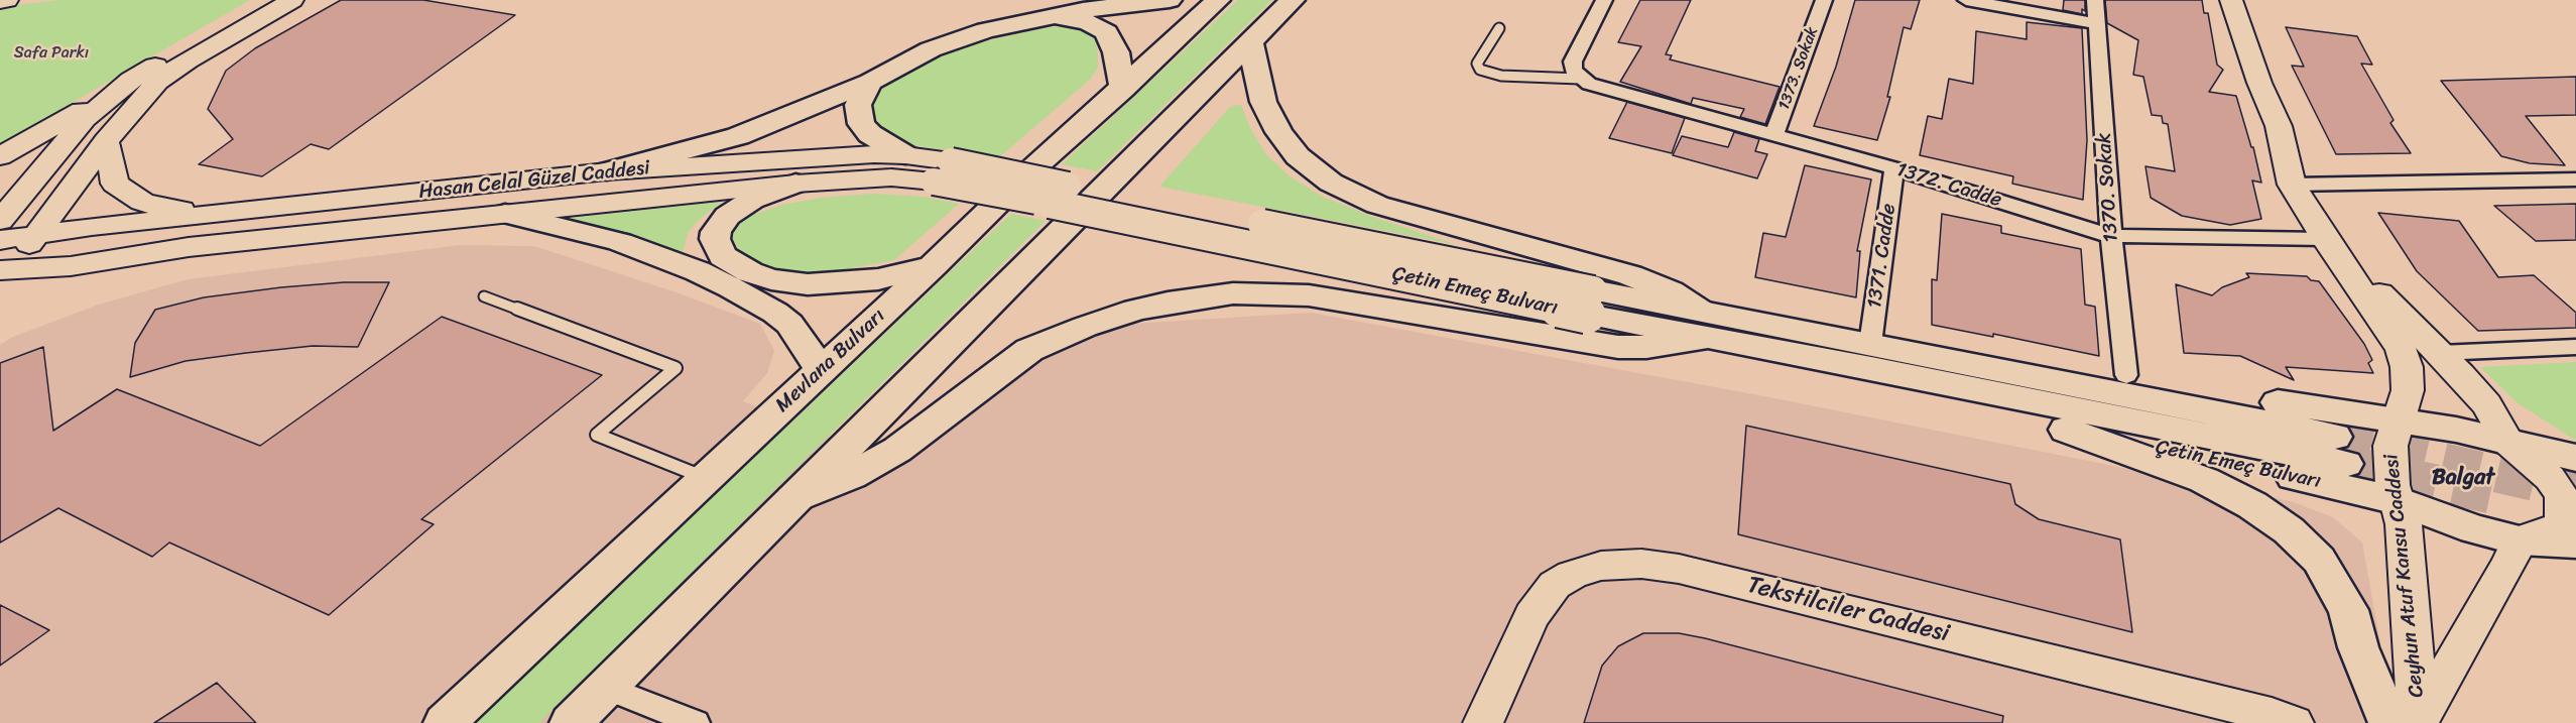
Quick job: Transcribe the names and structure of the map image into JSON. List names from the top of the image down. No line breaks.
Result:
{"streets":{"main road":["Hasan Celal Güzel Caddesi","Çetin Emeç Bulvarı","Mevlana Bulvarı","Ceyhun Atuf Kansu Caddesi","Tekstilciler Caddesi"],"street":["1373. Sokak","1372. Cadde","1370. Sokak","1371. Cadde"]},"crossings":[["1373. Sokak","1372. Cadde"],["Hasan Celal Güzel Caddesi","Çetin Emeç Bulvarı"],["1372. Cadde","1370. Sokak"],["1372. Cadde","1371. Cadde"],["1372. Cadde","Ceyhun Atuf Kansu Caddesi"],["1370. Sokak","Çetin Emeç Bulvarı"],["1371. Cadde","Çetin Emeç Bulvarı"],["Çetin Emeç Bulvarı","Ceyhun Atuf Kansu Caddesi"]],"districts":["Balgat"],"parks":["Safa Parkı"]}
